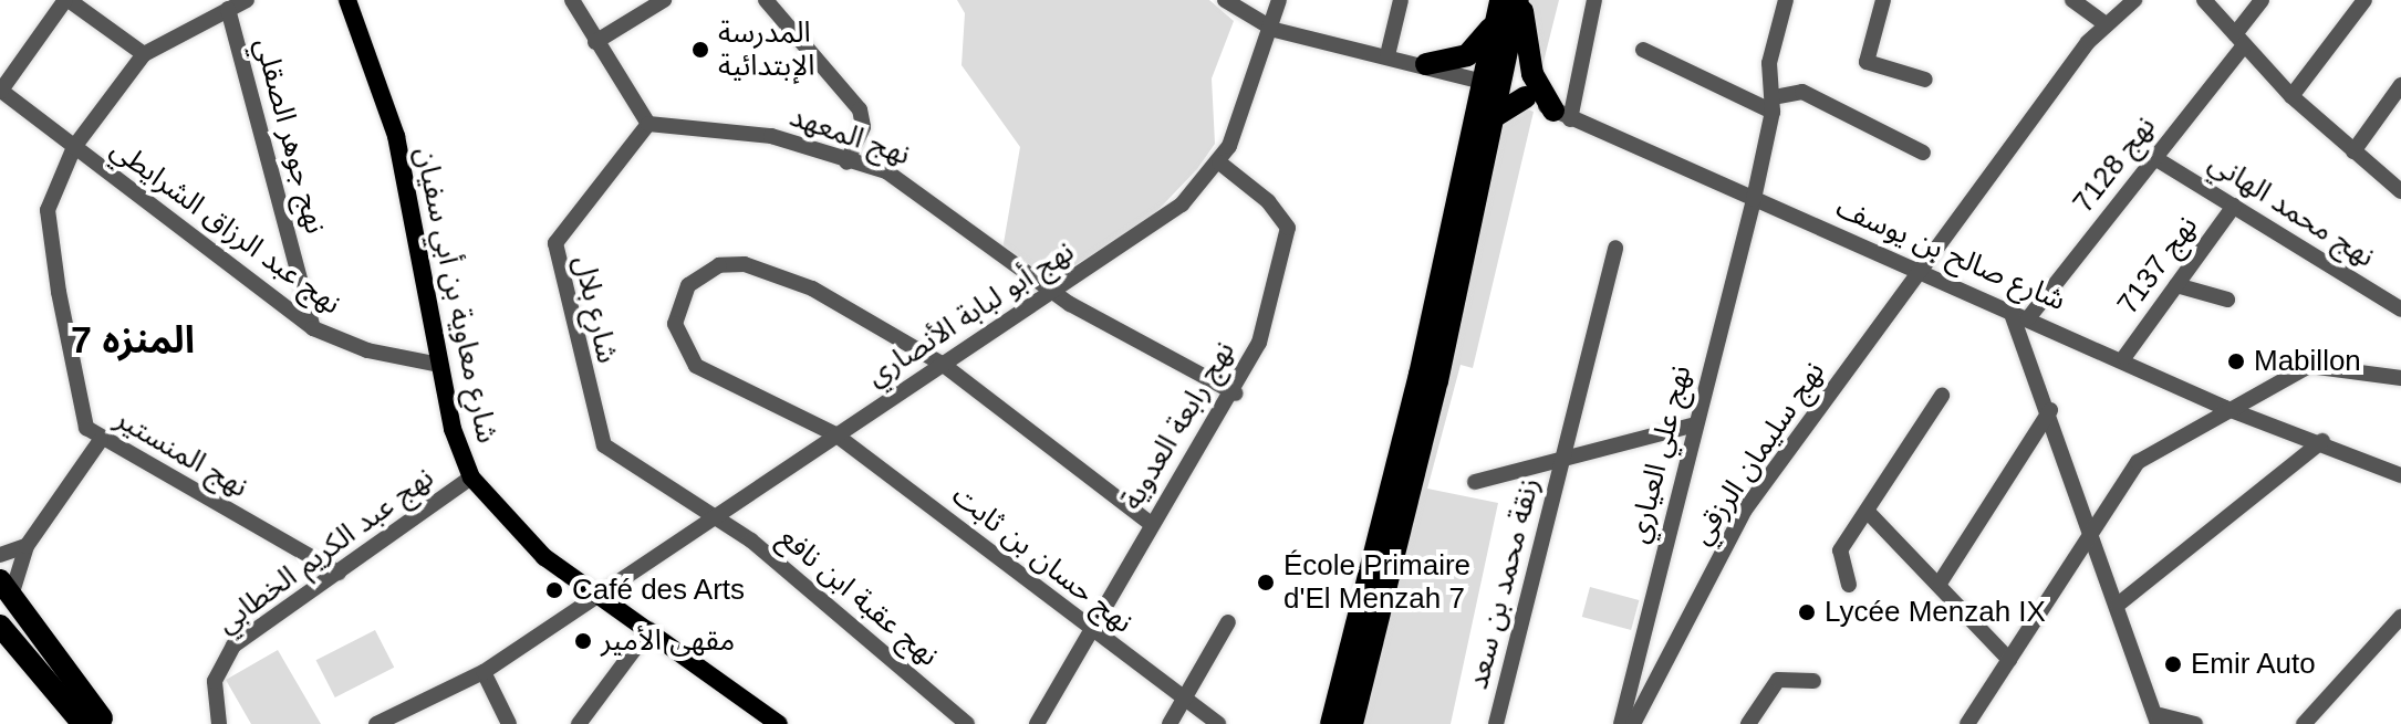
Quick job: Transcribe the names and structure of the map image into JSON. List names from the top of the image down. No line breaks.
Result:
{"streets":{"main road":["شارع معاوية بن أبي سفيان"],"street":["نهج جوهر الصقلي","نهج المعهد","نهج 7128","نهج محمد الهاني","نهج عبد الرزاق الشرايطي","شارع صالح بن يوسف","نهج 7137","شارع بلال","نهج أبو لبابة الأنصاري","نهج رابعة العدوية","نهج المنستير","نهج سليمان الرزقي","نهج علي العياري","نهج عبد الكريم الخطابي","نهج حسان بن ثابت","زنقة محمد بن سعد","نهج عقبة ابن نافع"]},"crossings":[["نهج جوهر الصقلي","نهج عبد الرزاق الشرايطي"],["نهج جوهر الصقلي","نهج المنستير"],["نهج المعهد","شارع بلال"],["نهج المعهد","نهج أبو لبابة الأنصاري"],["نهج المعهد","نهج رابعة العدوية"],["نهج 7128","نهج محمد الهاني"],["نهج 7128","شارع صالح بن يوسف"],["نهج محمد الهاني","نهج 7137"],["نهج عبد الرزاق الشرايطي","شارع معاوية بن أبي سفيان"],["نهج عبد الرزاق الشرايطي","نهج المنستير"],["شارع صالح بن يوسف","نهج 7137"],["شارع صالح بن يوسف","نهج أبو لبابة الأنصاري"],["شارع صالح بن يوسف","نهج سليمان الرزقي"],["شارع صالح بن يوسف","نهج علي العياري"],["شارع معاوية بن أبي سفيان","نهج أبو لبابة الأنصاري"],["شارع معاوية بن أبي سفيان","نهج عبد الكريم الخطابي"],["شارع بلال","نهج أبو لبابة الأنصاري"],["شارع بلال","نهج عقبة ابن نافع"],["نهج أبو لبابة الأنصاري","نهج رابعة العدوية"],["نهج أبو لبابة الأنصاري","نهج حسان بن ثابت"],["نهج أبو لبابة الأنصاري","نهج عقبة ابن نافع"],["نهج رابعة العدوية","نهج حسان بن ثابت"],["نهج المنستير","نهج عبد الكريم الخطابي"],["نهج علي العياري","زنقة محمد بن سعد"]],"districts":["المنزه 7"],"places":["المدرسة الإبتدائية","Mabillon","École Primaire d'El Menzah 7","Café des Arts","Lycée Menzah IX","مقهى الأمير","Emir Auto"]}
